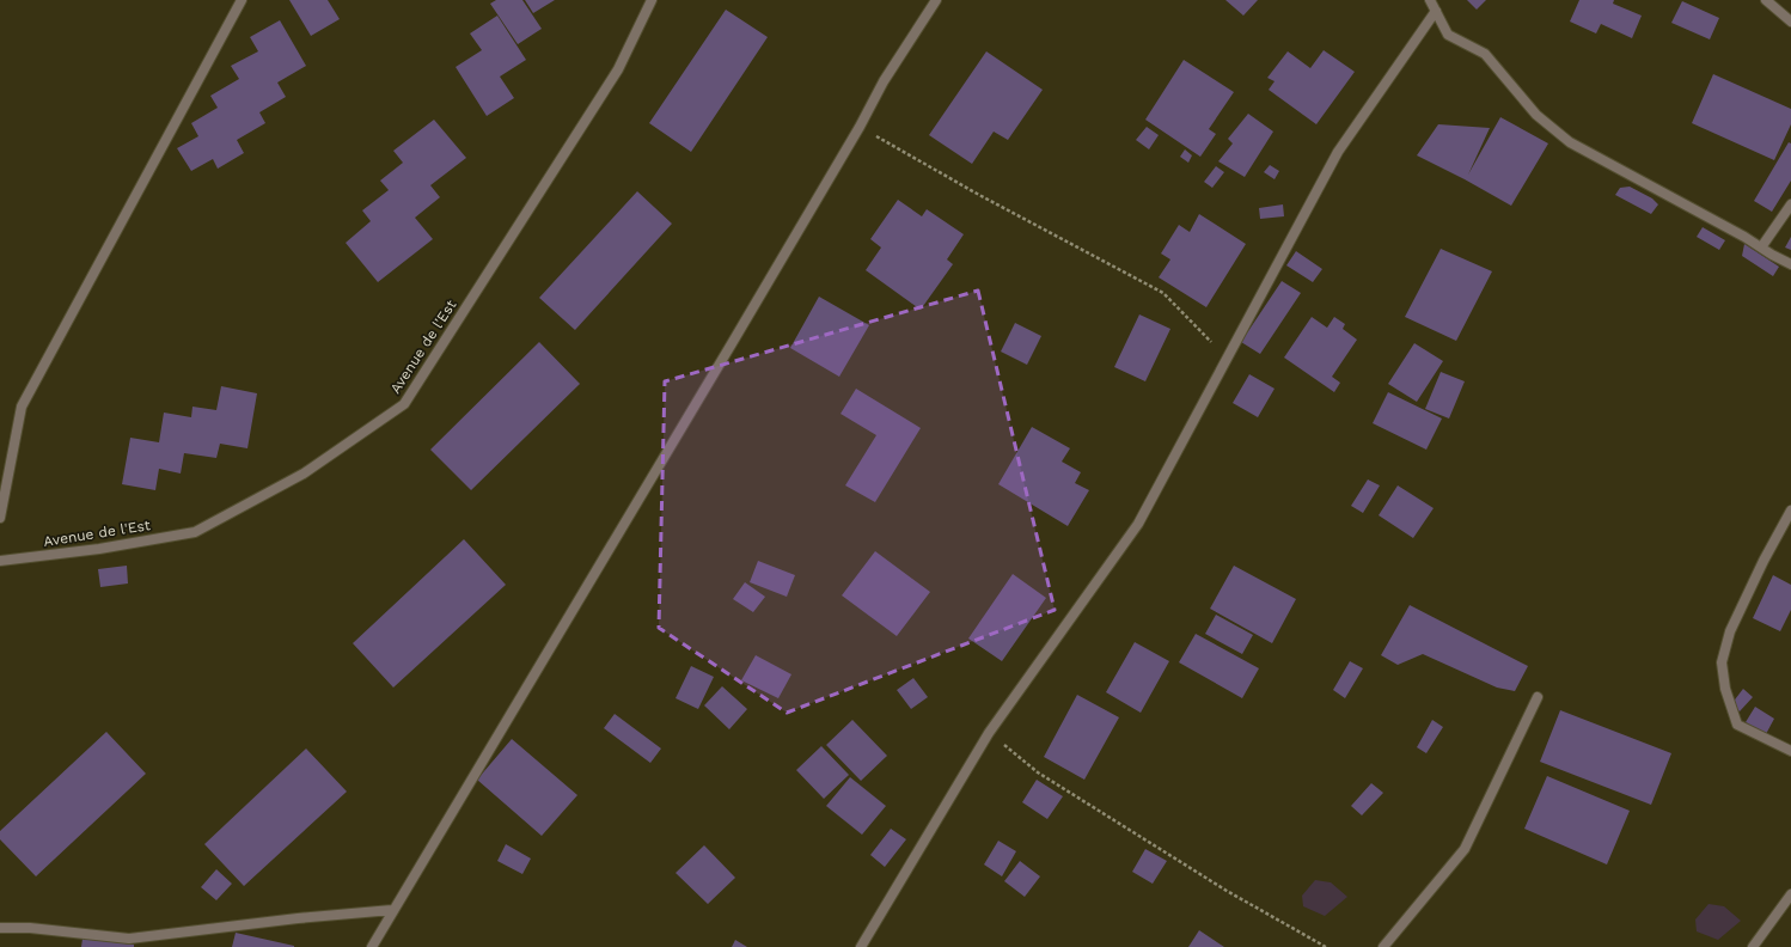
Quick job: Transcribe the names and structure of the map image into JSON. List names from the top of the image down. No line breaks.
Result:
{"streets":{"street":["Avenue de l'Est"]}}
